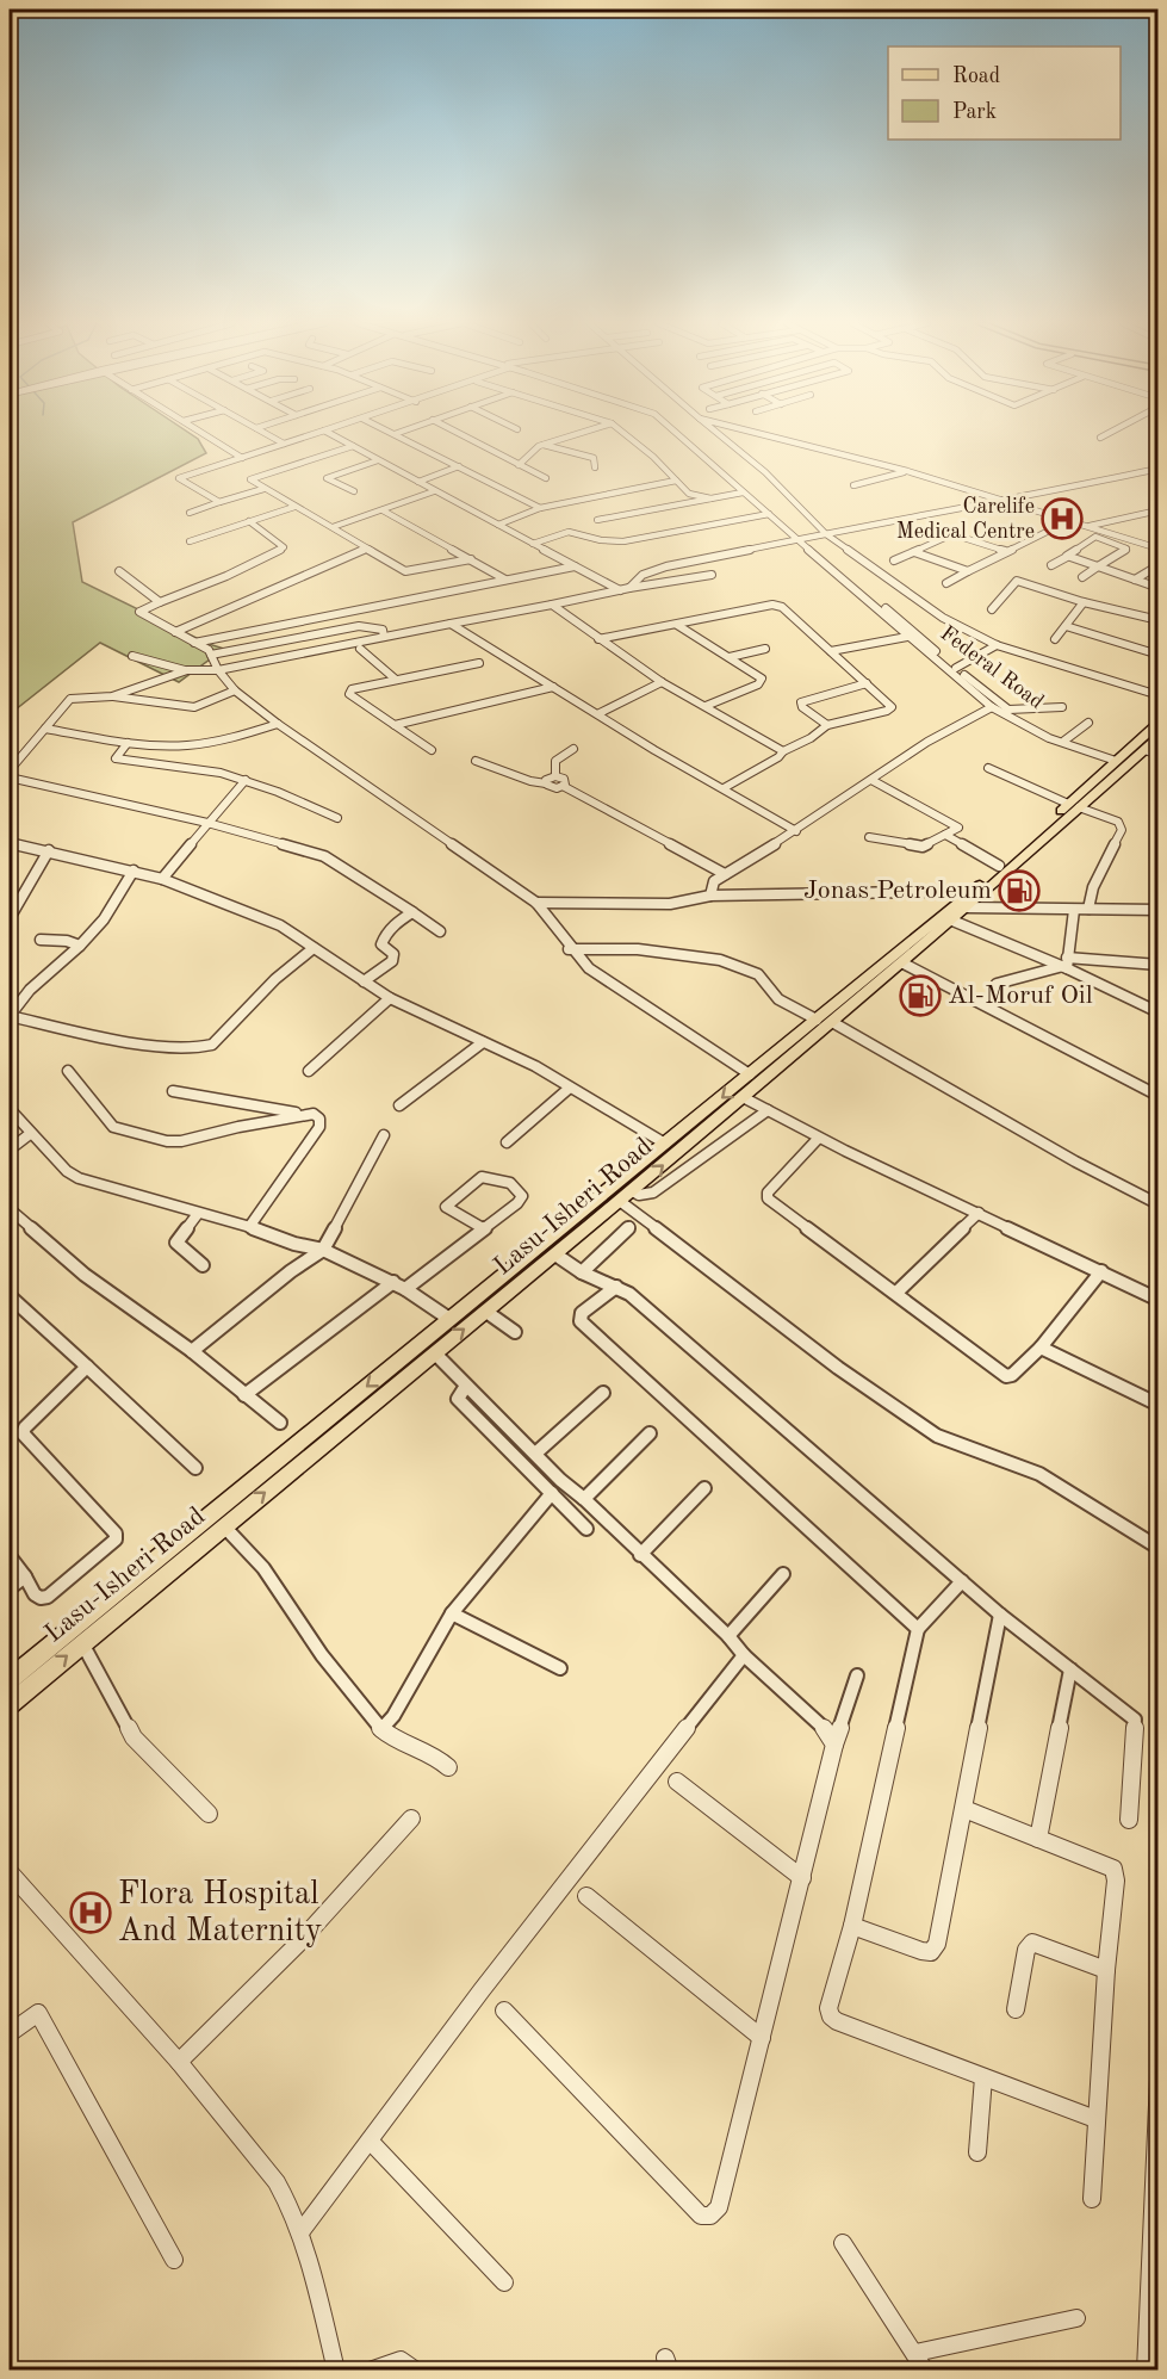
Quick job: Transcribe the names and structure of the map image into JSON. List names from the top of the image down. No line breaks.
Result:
{"streets":{"main road":["Lasu-Isheri Road"],"street":["Federal Road"]},"places":{"hospital":["Carelife Medical Centre","Flora Hospital And Maternity"],"fuel station":["Jonas Petroleum","Al-Moruf Oil"]},"legend":["Road","Park"]}
